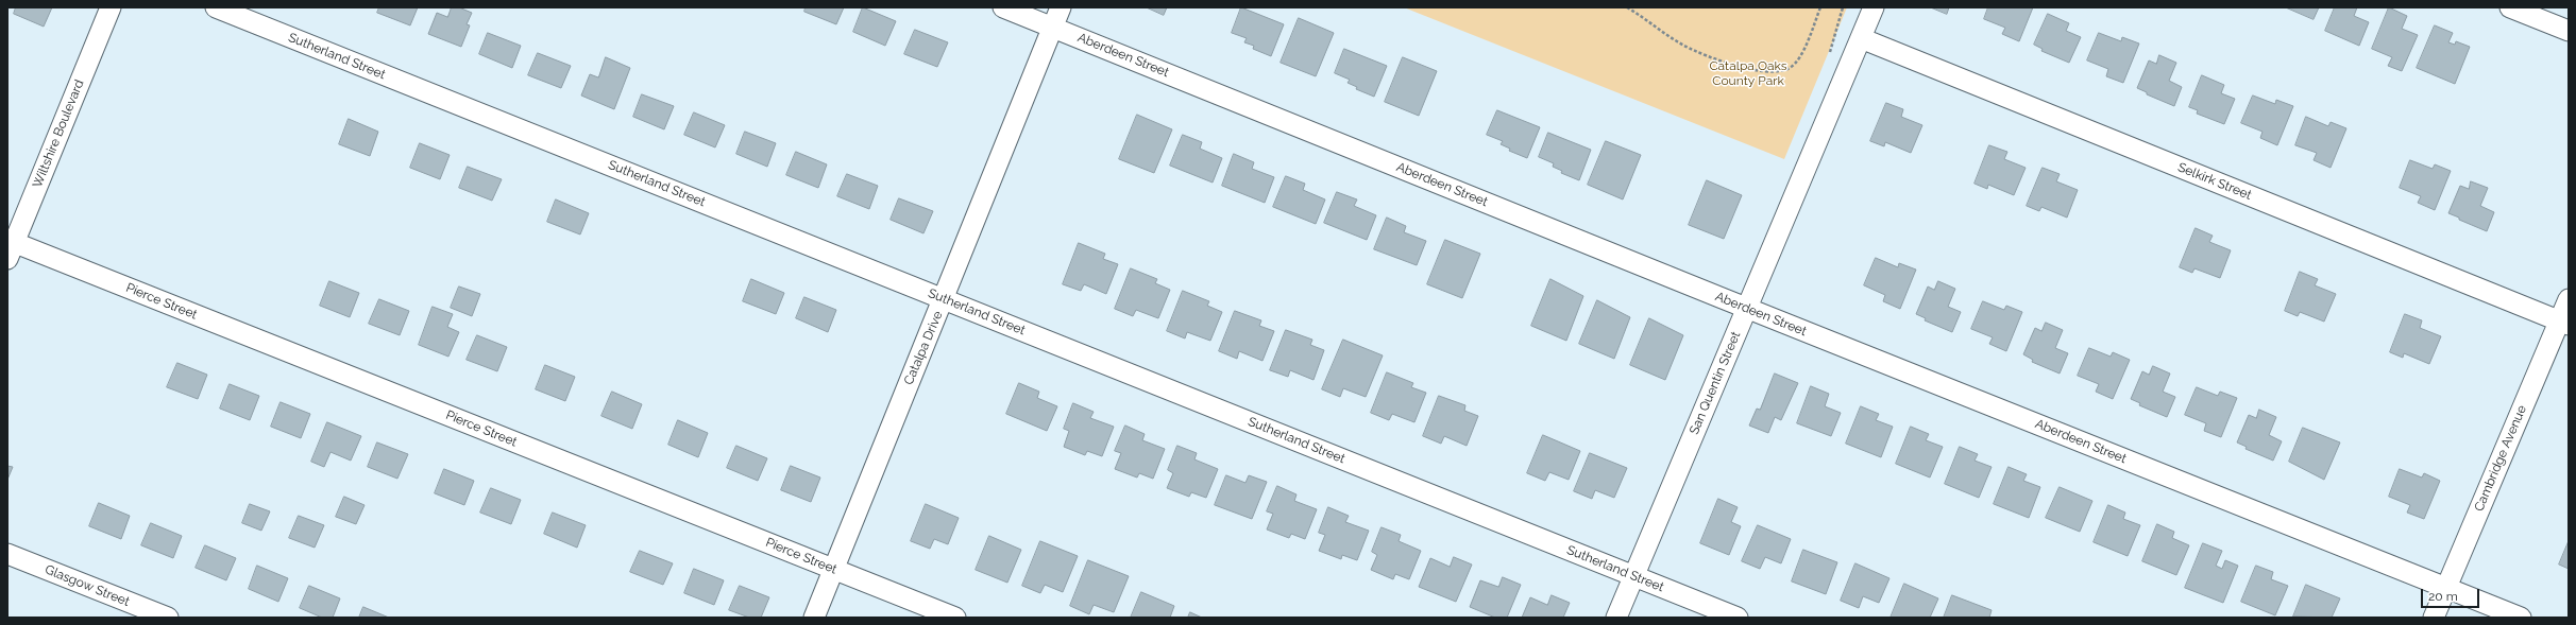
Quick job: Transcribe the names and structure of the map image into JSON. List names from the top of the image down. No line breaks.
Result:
{"streets":{"street":["Aberdeen Street","Sutherland Street","Wiltshire Boulevard","Selkirk Street","Pierce Street","Catalpa Drive","San Quentin Street","Cambridge Avenue","Glasgow Street"]},"crossings":[["Aberdeen Street","Catalpa Drive"],["Aberdeen Street","San Quentin Street"],["Aberdeen Street","Cambridge Avenue"],["Sutherland Street","Catalpa Drive"],["Sutherland Street","San Quentin Street"],["Wiltshire Boulevard","Pierce Street"],["Selkirk Street","San Quentin Street"],["Selkirk Street","Cambridge Avenue"],["Pierce Street","Catalpa Drive"]],"parks":["Catalpa Oaks County Park"],"scale_bar":"20 m"}
